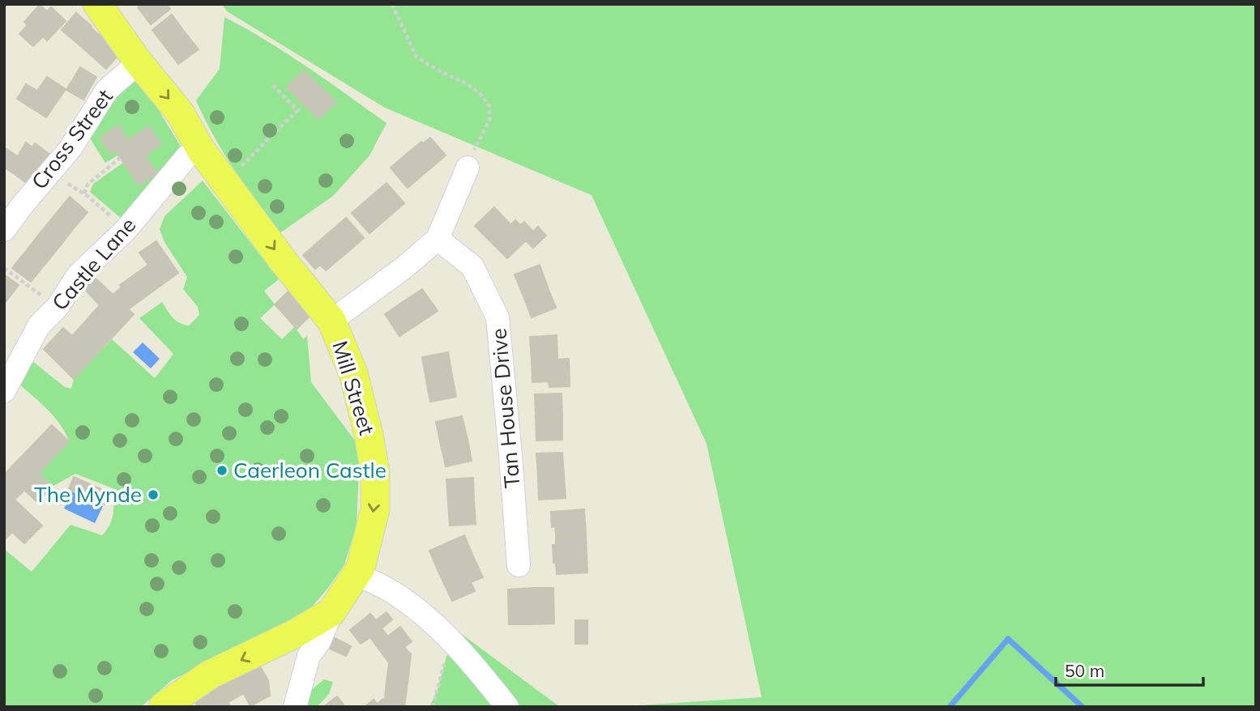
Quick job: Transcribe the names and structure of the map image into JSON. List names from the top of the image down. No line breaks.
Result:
{"streets":{"main road":["Mill Street"],"street":["Cross Street","Castle Lane","Tan House Drive"]},"crossings":[["Cross Street","Mill Street"],["Castle Lane","Mill Street"]],"places":["Caerleon Castle","The Mynde"],"scale_bar":"50 m"}
